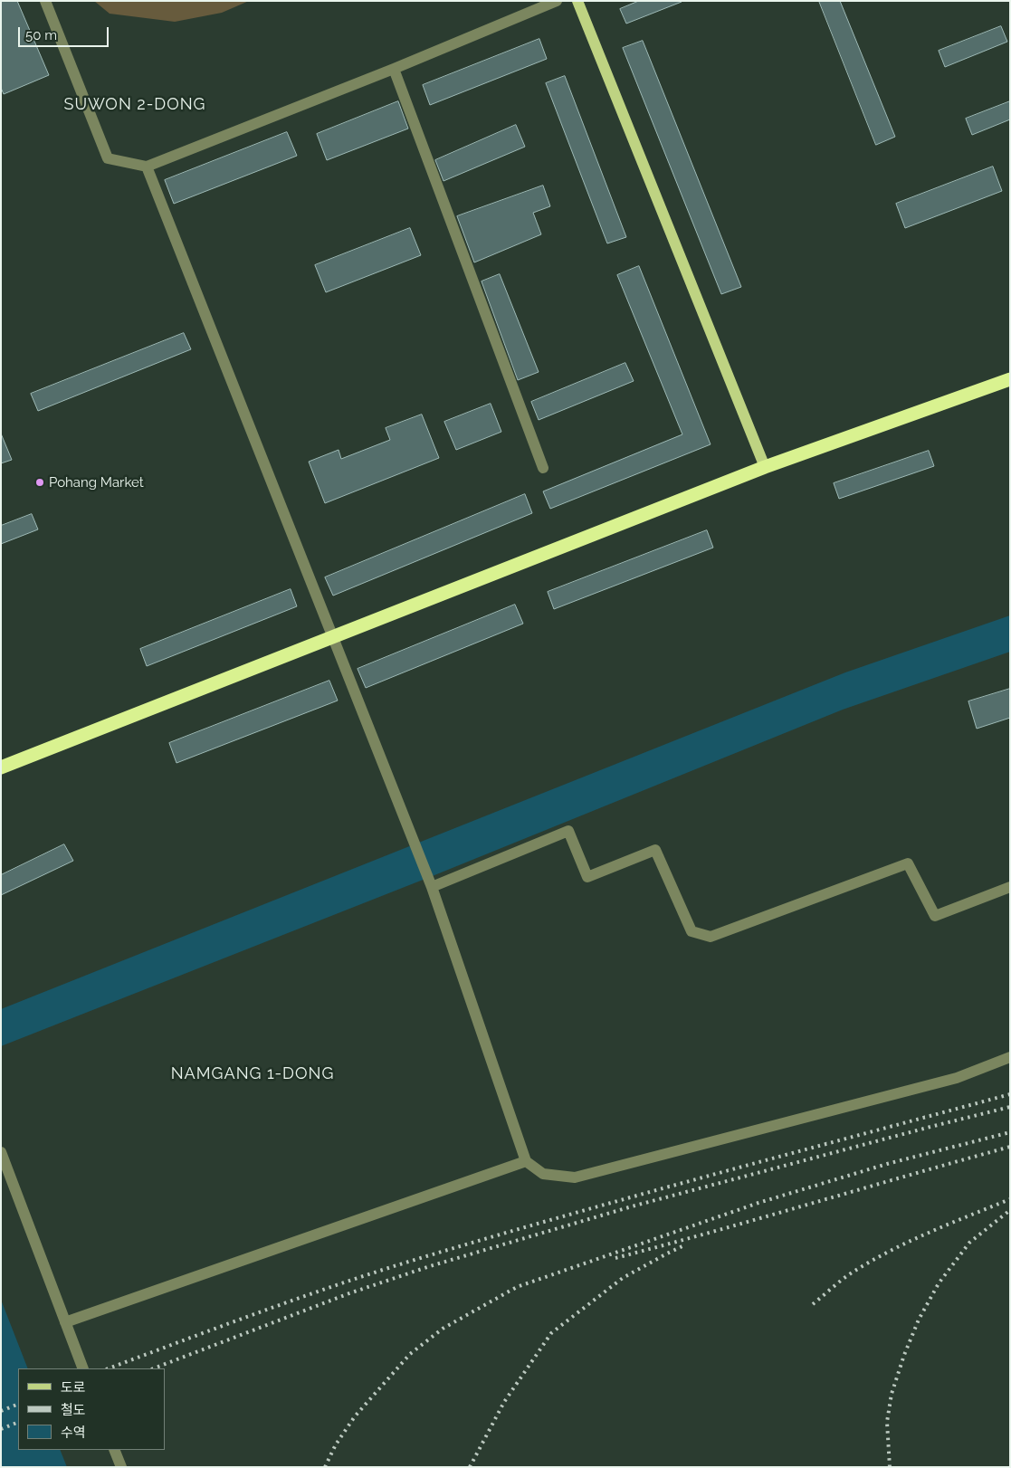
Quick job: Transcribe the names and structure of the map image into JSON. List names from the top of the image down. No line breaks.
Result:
{"districts":["SUWON 2-DONG","NAMGANG 1-DONG"],"places":["Pohang Market"],"legend":["도로","철도","수역"],"scale_bar":"50 m"}
